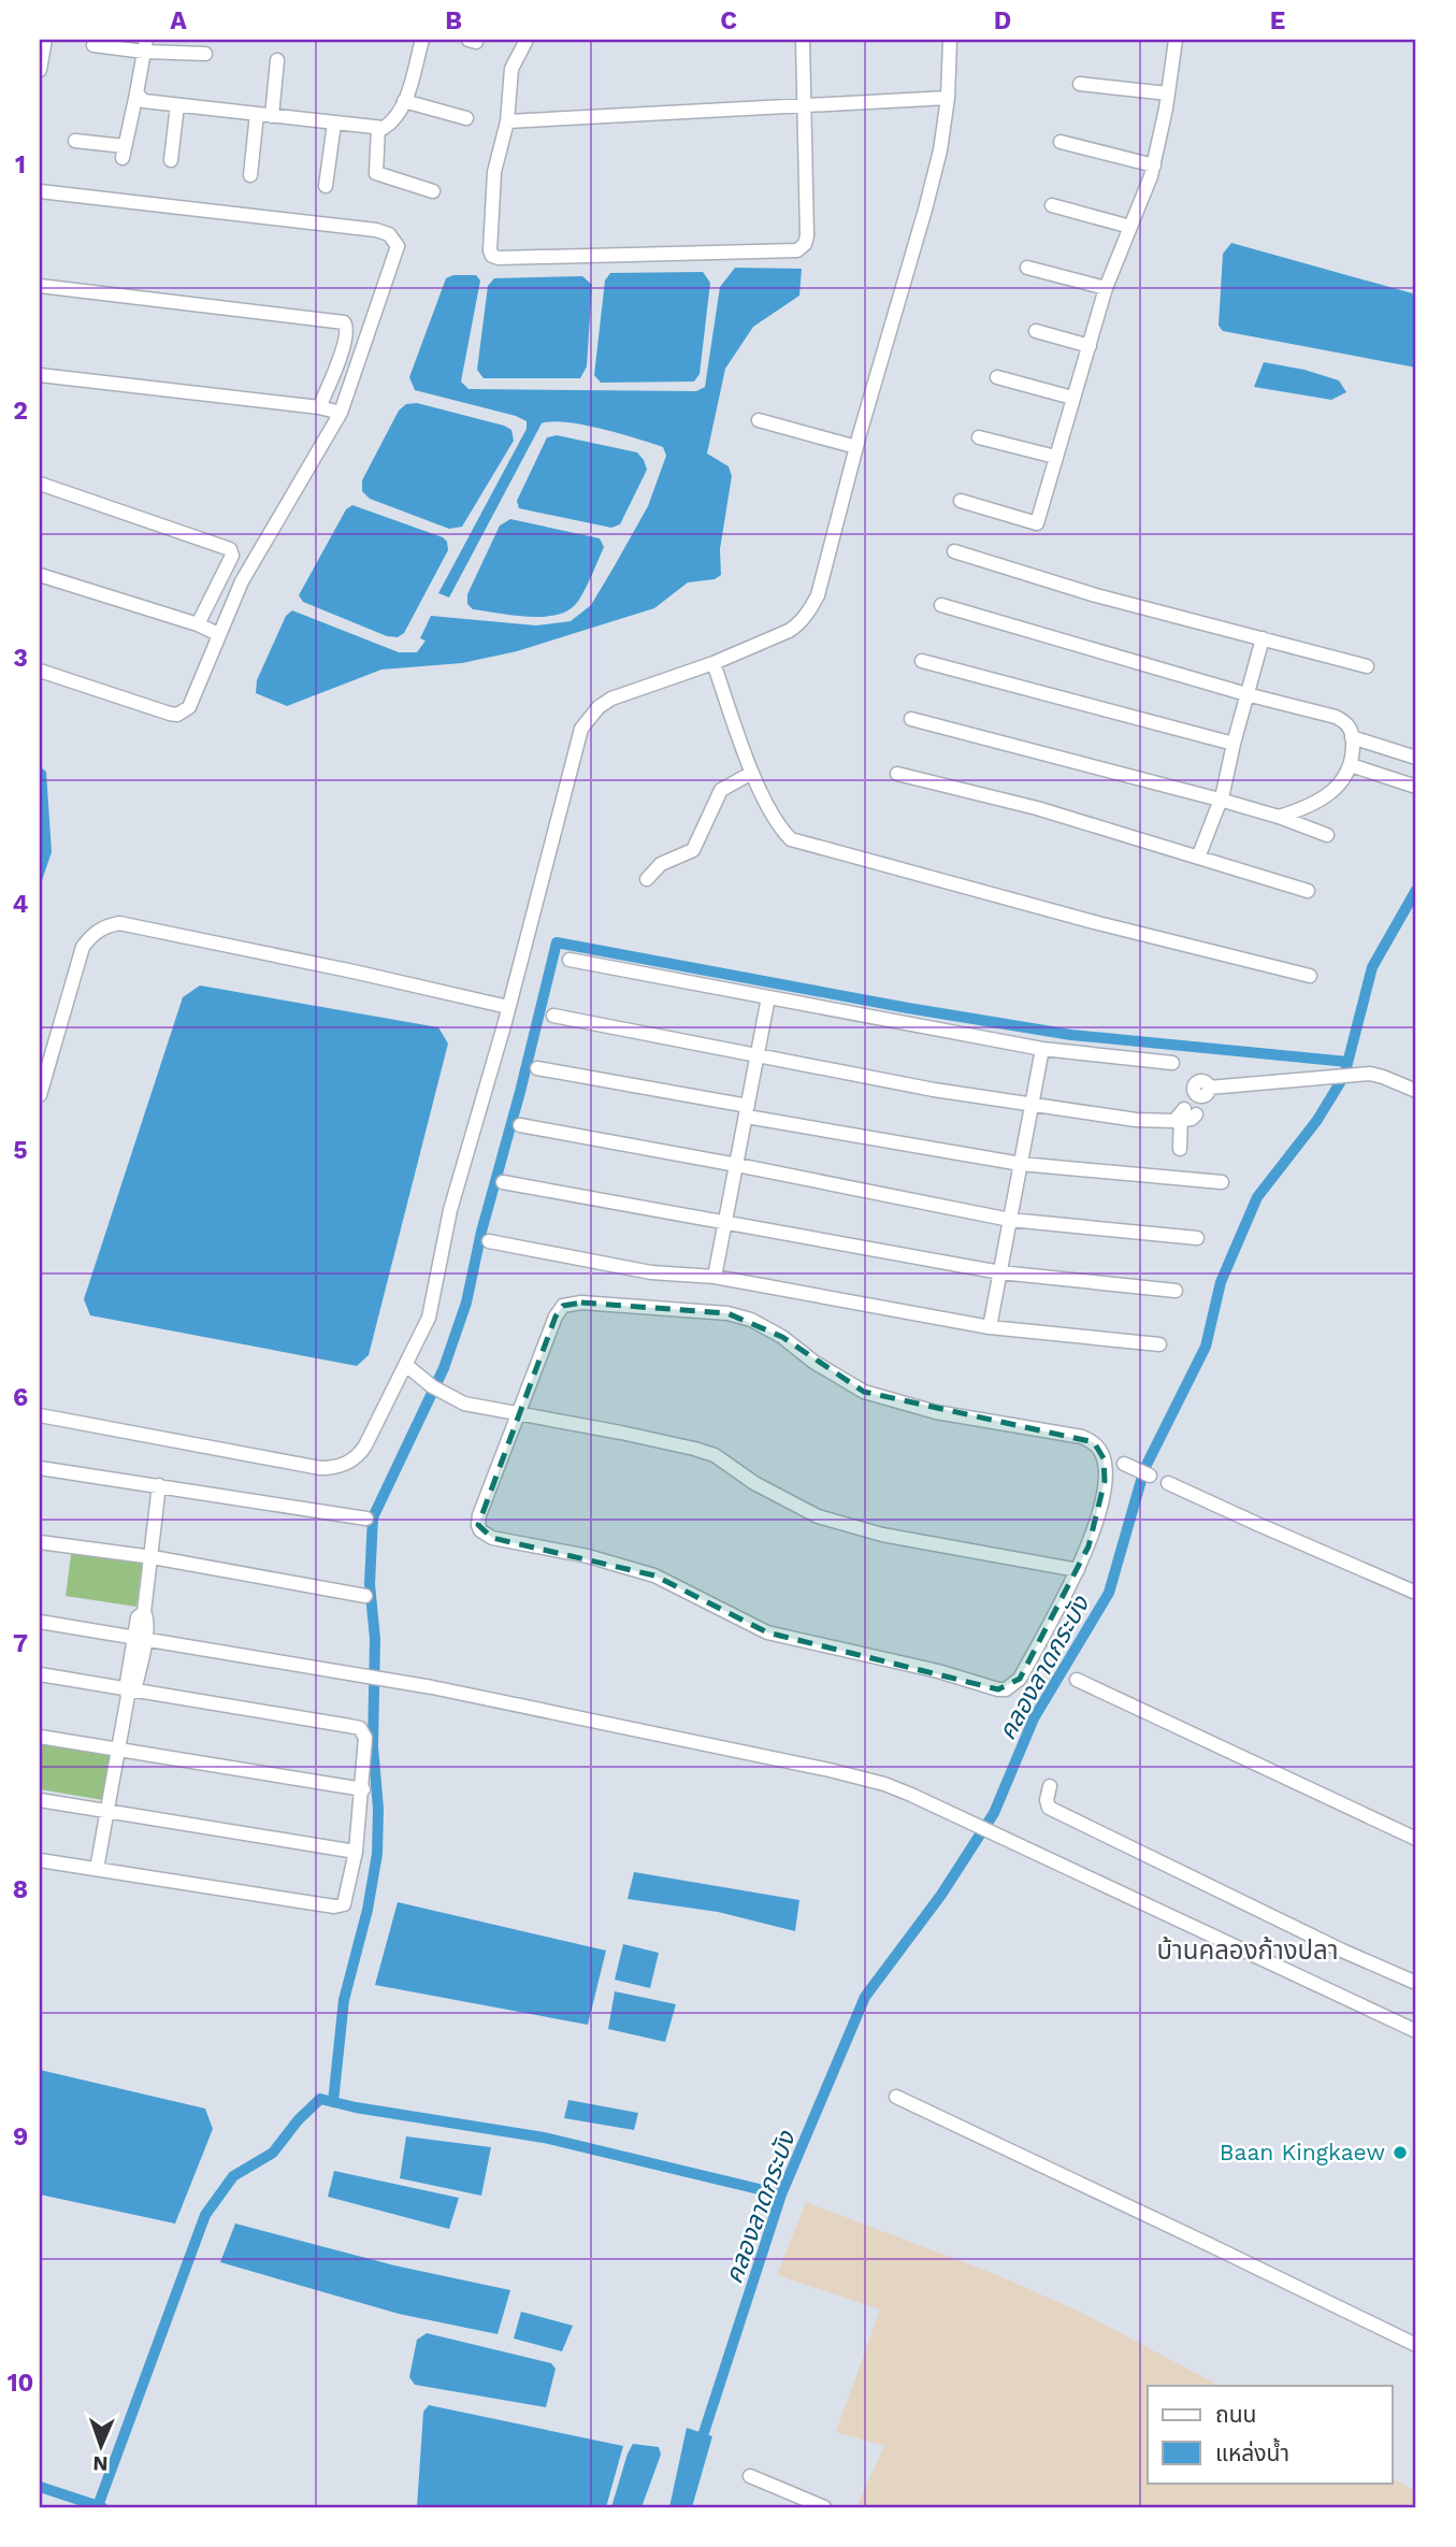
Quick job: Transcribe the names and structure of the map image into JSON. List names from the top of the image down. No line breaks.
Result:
{"districts":["บ้านคลองก้างปลา"],"water":["คลองลาดกระบัง"],"places":["Baan Kingkaew"],"legend":["ถนน","แหล่งน้ำ"],"north":"bottom","grid":{"columns":["A","B","C","D","E"],"rows":["1","2","3","4","5","6","7","8","9","10"]}}
